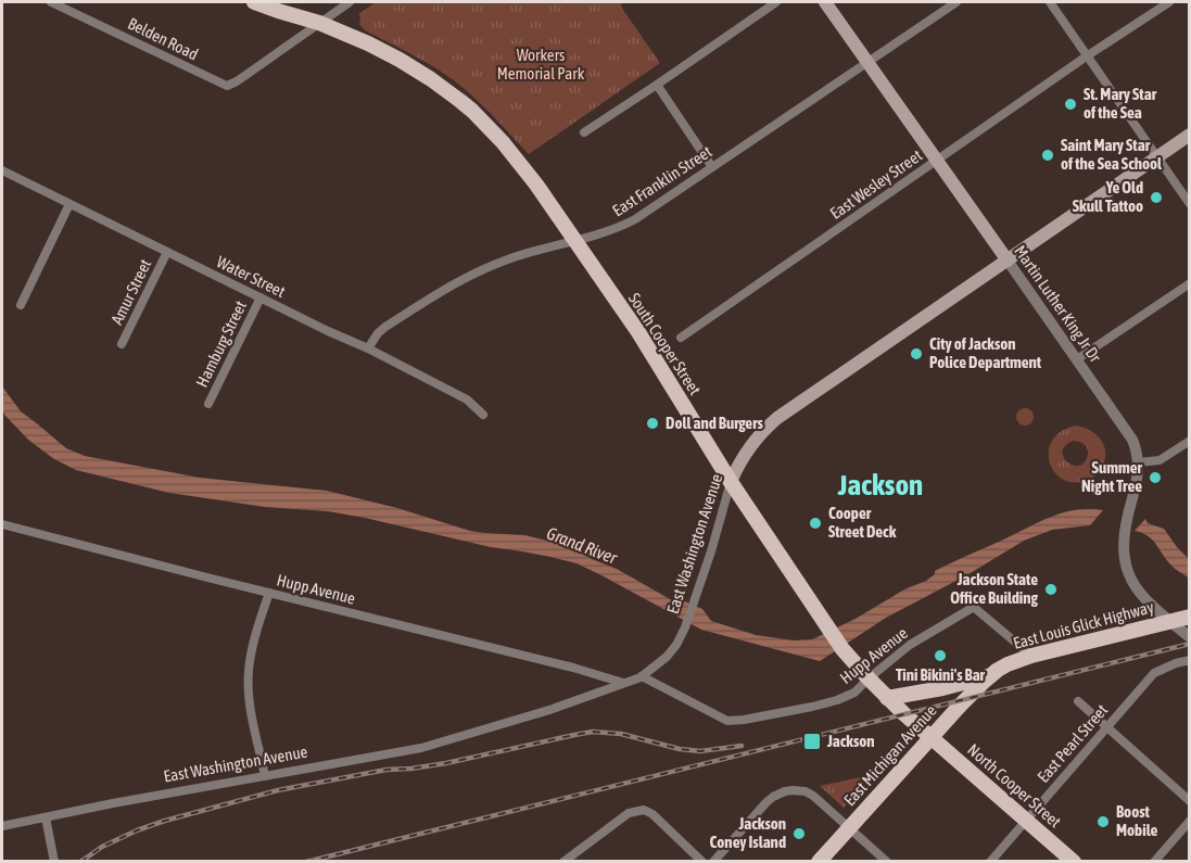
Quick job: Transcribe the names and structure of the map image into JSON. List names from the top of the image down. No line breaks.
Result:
{"streets":{"main road":["Martin Luther King Jr Dr","South Cooper Street","East Washington Avenue","East Louis Glick Highway","East Michigan Avenue","North Cooper Street"],"street":["Belden Road","East Franklin Street","East Wesley Street","Water Street","Amur Street","Hamburg Street","Hupp Avenue","East Pearl Street"]},"crossings":[["Belden Road","South Cooper Street"],["East Franklin Street","Water Street"],["East Franklin Street","Martin Luther King Jr Dr"],["East Franklin Street","South Cooper Street"],["East Wesley Street","Martin Luther King Jr Dr"],["Water Street","Amur Street"],["Water Street","Hamburg Street"],["Martin Luther King Jr Dr","East Washington Avenue"],["Martin Luther King Jr Dr","East Louis Glick Highway"],["South Cooper Street","East Washington Avenue"],["South Cooper Street","Hupp Avenue"],["South Cooper Street","East Michigan Avenue"],["South Cooper Street","North Cooper Street"],["East Washington Avenue","Hupp Avenue"],["East Louis Glick Highway","East Michigan Avenue"],["East Pearl Street","North Cooper Street"],["East Michigan Avenue","North Cooper Street"]],"districts":["Jackson"],"water":["Grand River"],"parks":["Workers Memorial Park"],"places":{"other":["St. Mary Star of the Sea","Saint Mary Star of the Sea School","Ye Old Skull Tattoo","City of Jackson Police Department","Doll and Burgers","Summer Night Tree","Cooper Street Deck","Jackson State Office Building","Tini Bikini's Bar","Boost Mobile","Jackson Coney Island"],"transit":["Jackson"]}}
